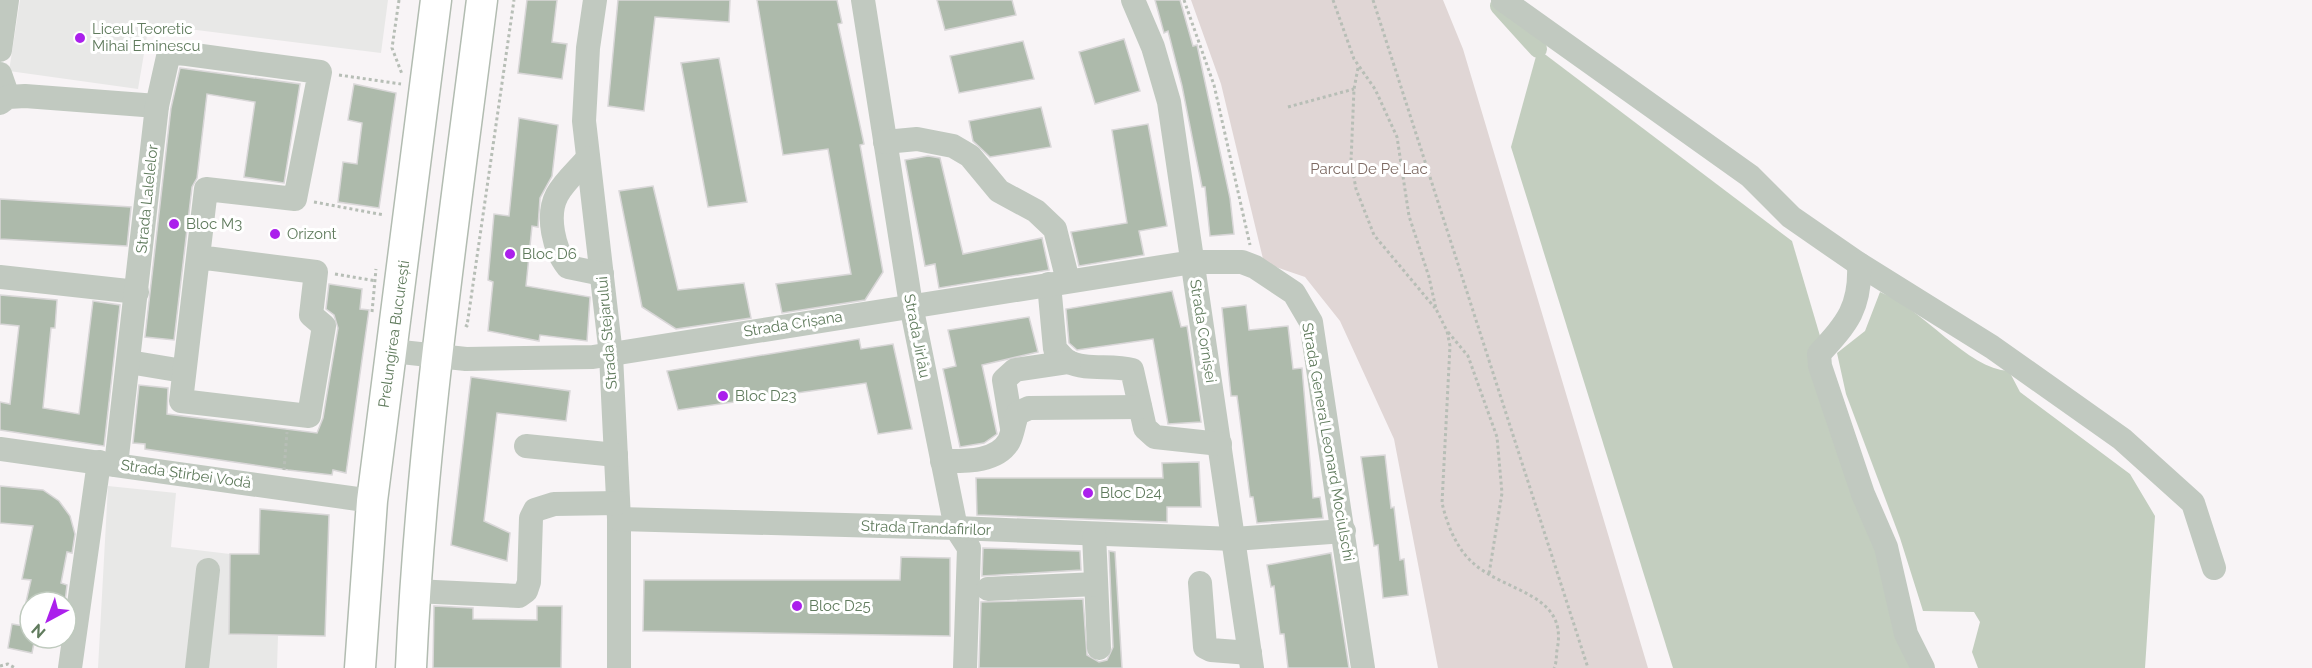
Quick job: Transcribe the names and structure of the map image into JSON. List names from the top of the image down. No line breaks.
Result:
{"streets":{"main road":["Prelungirea București"],"street":["Strada Lalelelor","Strada Crișana","Strada Cornișei","Strada Stejarului","Strada Jirlău","Strada General Leonard Mociulschi","Strada Știrbei Vodă","Strada Trandafirilor"]},"crossings":[["Strada Lalelelor","Strada Știrbei Vodă"],["Strada Crișana","Strada Cornișei"],["Strada Crișana","Strada Stejarului"],["Strada Crișana","Prelungirea București"],["Strada Crișana","Strada Jirlău"],["Strada Crișana","Strada General Leonard Mociulschi"],["Strada Cornișei","Strada General Leonard Mociulschi"],["Strada Cornișei","Strada Trandafirilor"],["Strada Stejarului","Strada Trandafirilor"],["Prelungirea București","Strada Știrbei Vodă"],["Strada Jirlău","Strada Trandafirilor"],["Strada General Leonard Mociulschi","Strada Trandafirilor"]],"parks":["Parcul De Pe Lac"],"places":["Liceul Teoretic Mihai Eminescu","Bloc M3","Orizont","Bloc D6","Bloc D23","Bloc D24","Bloc D25"],"north":"bottom left"}
